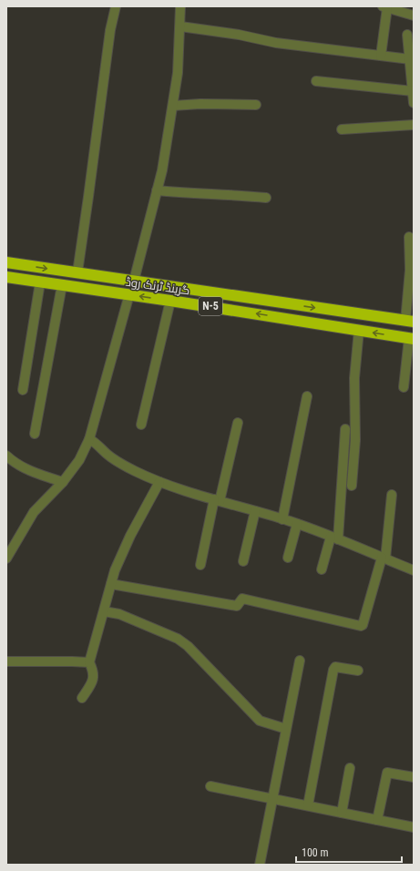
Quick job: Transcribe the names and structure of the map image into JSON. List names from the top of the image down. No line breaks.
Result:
{"streets":{"highway":["گرینڈ ٹرنک روڈ","N-5"]},"scale_bar":"100 m"}
